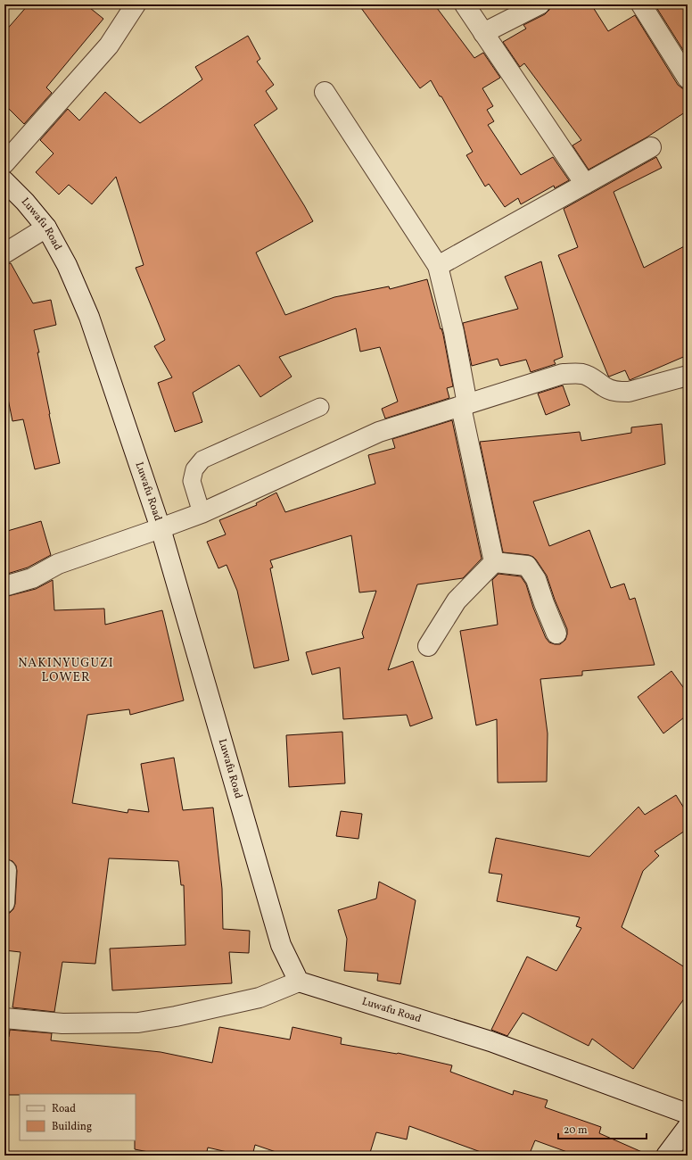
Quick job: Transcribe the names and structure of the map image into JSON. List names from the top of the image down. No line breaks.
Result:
{"streets":{"street":["Luwafu Road"]},"districts":["NAKINYUGUZI LOWER"],"legend":["Road","Building"],"scale_bar":"20 m"}
